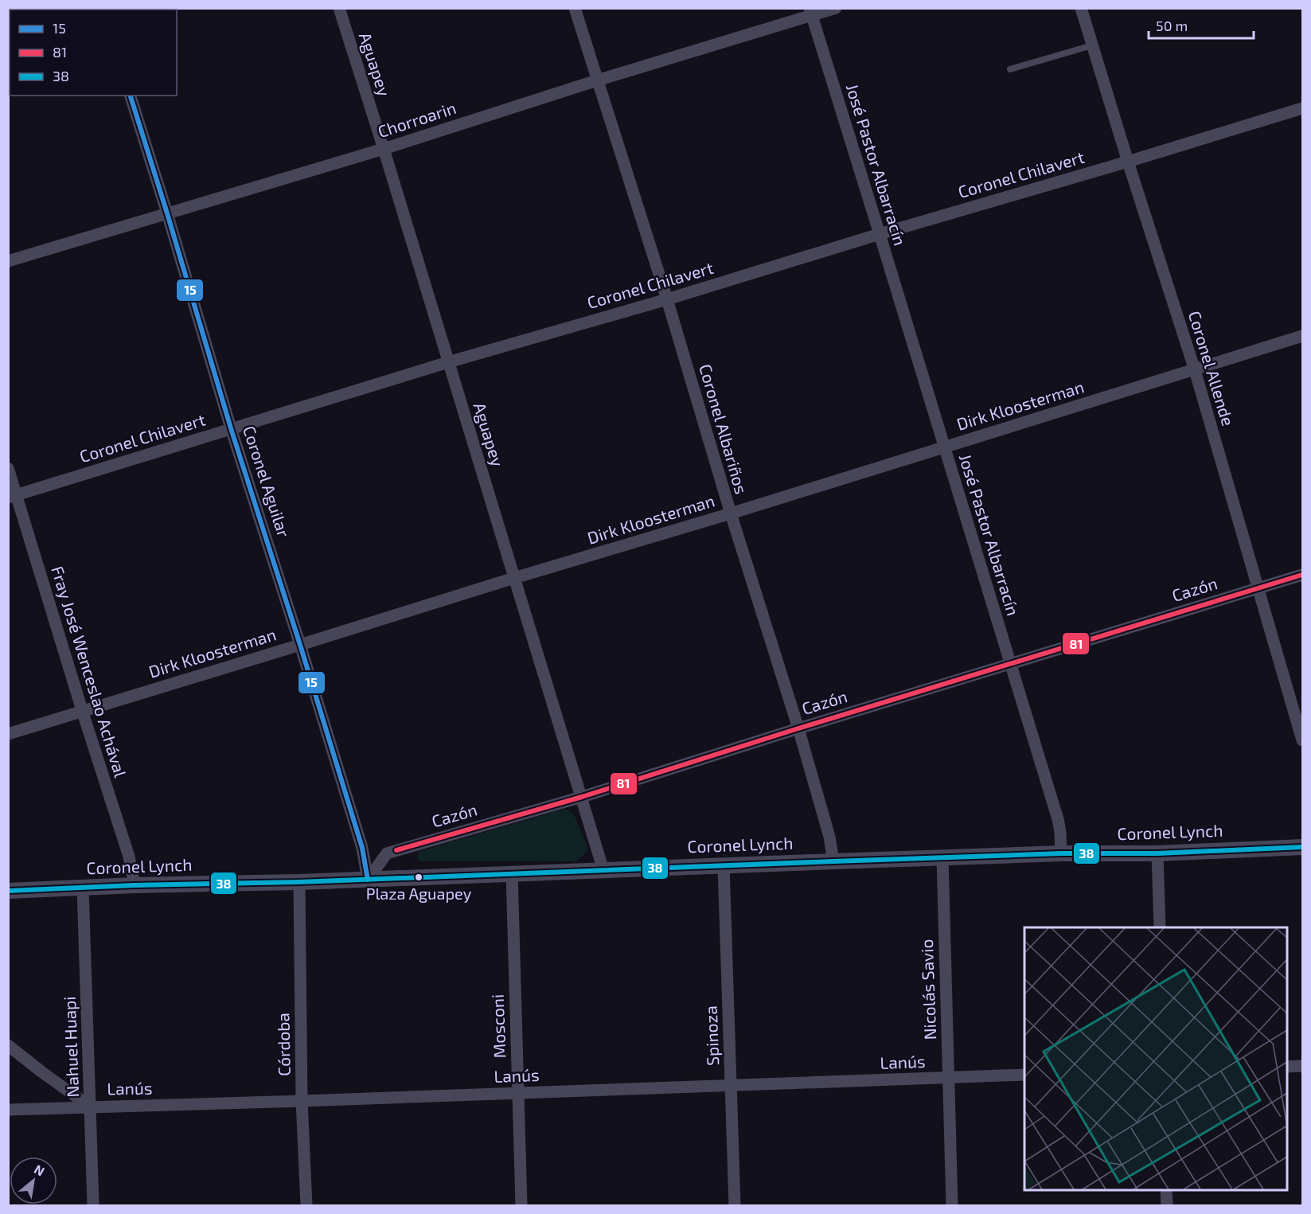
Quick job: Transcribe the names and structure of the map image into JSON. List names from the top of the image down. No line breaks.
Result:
{"streets":{"street":["Aguapey","Chorroarin","José Pastor Albarracín","Coronel Chilavert","Coronel Allende","Dirk Kloosterman","Coronel Albariños","Coronel Aguilar","Cazón","Fray José Wenceslao Achával","Coronel Lynch","Nicolás Savio","Mosconi","Spinoza","Córdoba","Nahuel Huapi","Lanús"]},"crossings":[["Aguapey","Chorroarin"],["Aguapey","Coronel Chilavert"],["Aguapey","Dirk Kloosterman"],["Aguapey","Cazón"],["Aguapey","Coronel Lynch"],["Chorroarin","José Pastor Albarracín"],["Chorroarin","Coronel Albariños"],["Chorroarin","Coronel Aguilar"],["José Pastor Albarracín","Coronel Chilavert"],["José Pastor Albarracín","Dirk Kloosterman"],["José Pastor Albarracín","Cazón"],["José Pastor Albarracín","Coronel Lynch"],["Coronel Chilavert","Coronel Allende"],["Coronel Chilavert","Coronel Albariños"],["Coronel Chilavert","Coronel Aguilar"],["Coronel Chilavert","Fray José Wenceslao Achával"],["Coronel Allende","Dirk Kloosterman"],["Coronel Allende","Cazón"],["Dirk Kloosterman","Coronel Albariños"],["Dirk Kloosterman","Coronel Aguilar"],["Dirk Kloosterman","Fray José Wenceslao Achával"],["Coronel Albariños","Cazón"],["Coronel Albariños","Coronel Lynch"],["Coronel Aguilar","Cazón"],["Coronel Aguilar","Coronel Lynch"],["Cazón","Coronel Lynch"],["Fray José Wenceslao Achával","Coronel Lynch"],["Coronel Lynch","Nicolás Savio"],["Coronel Lynch","Mosconi"],["Coronel Lynch","Spinoza"],["Coronel Lynch","Córdoba"],["Coronel Lynch","Nahuel Huapi"],["Nicolás Savio","Lanús"],["Mosconi","Lanús"],["Spinoza","Lanús"],["Córdoba","Lanús"],["Nahuel Huapi","Lanús"]],"places":["Plaza Aguapey"],"lines":["transit line 15","transit line 81","transit line 38"],"legend":["15","81","38"],"scale_bar":"50 m","north":"top right"}
